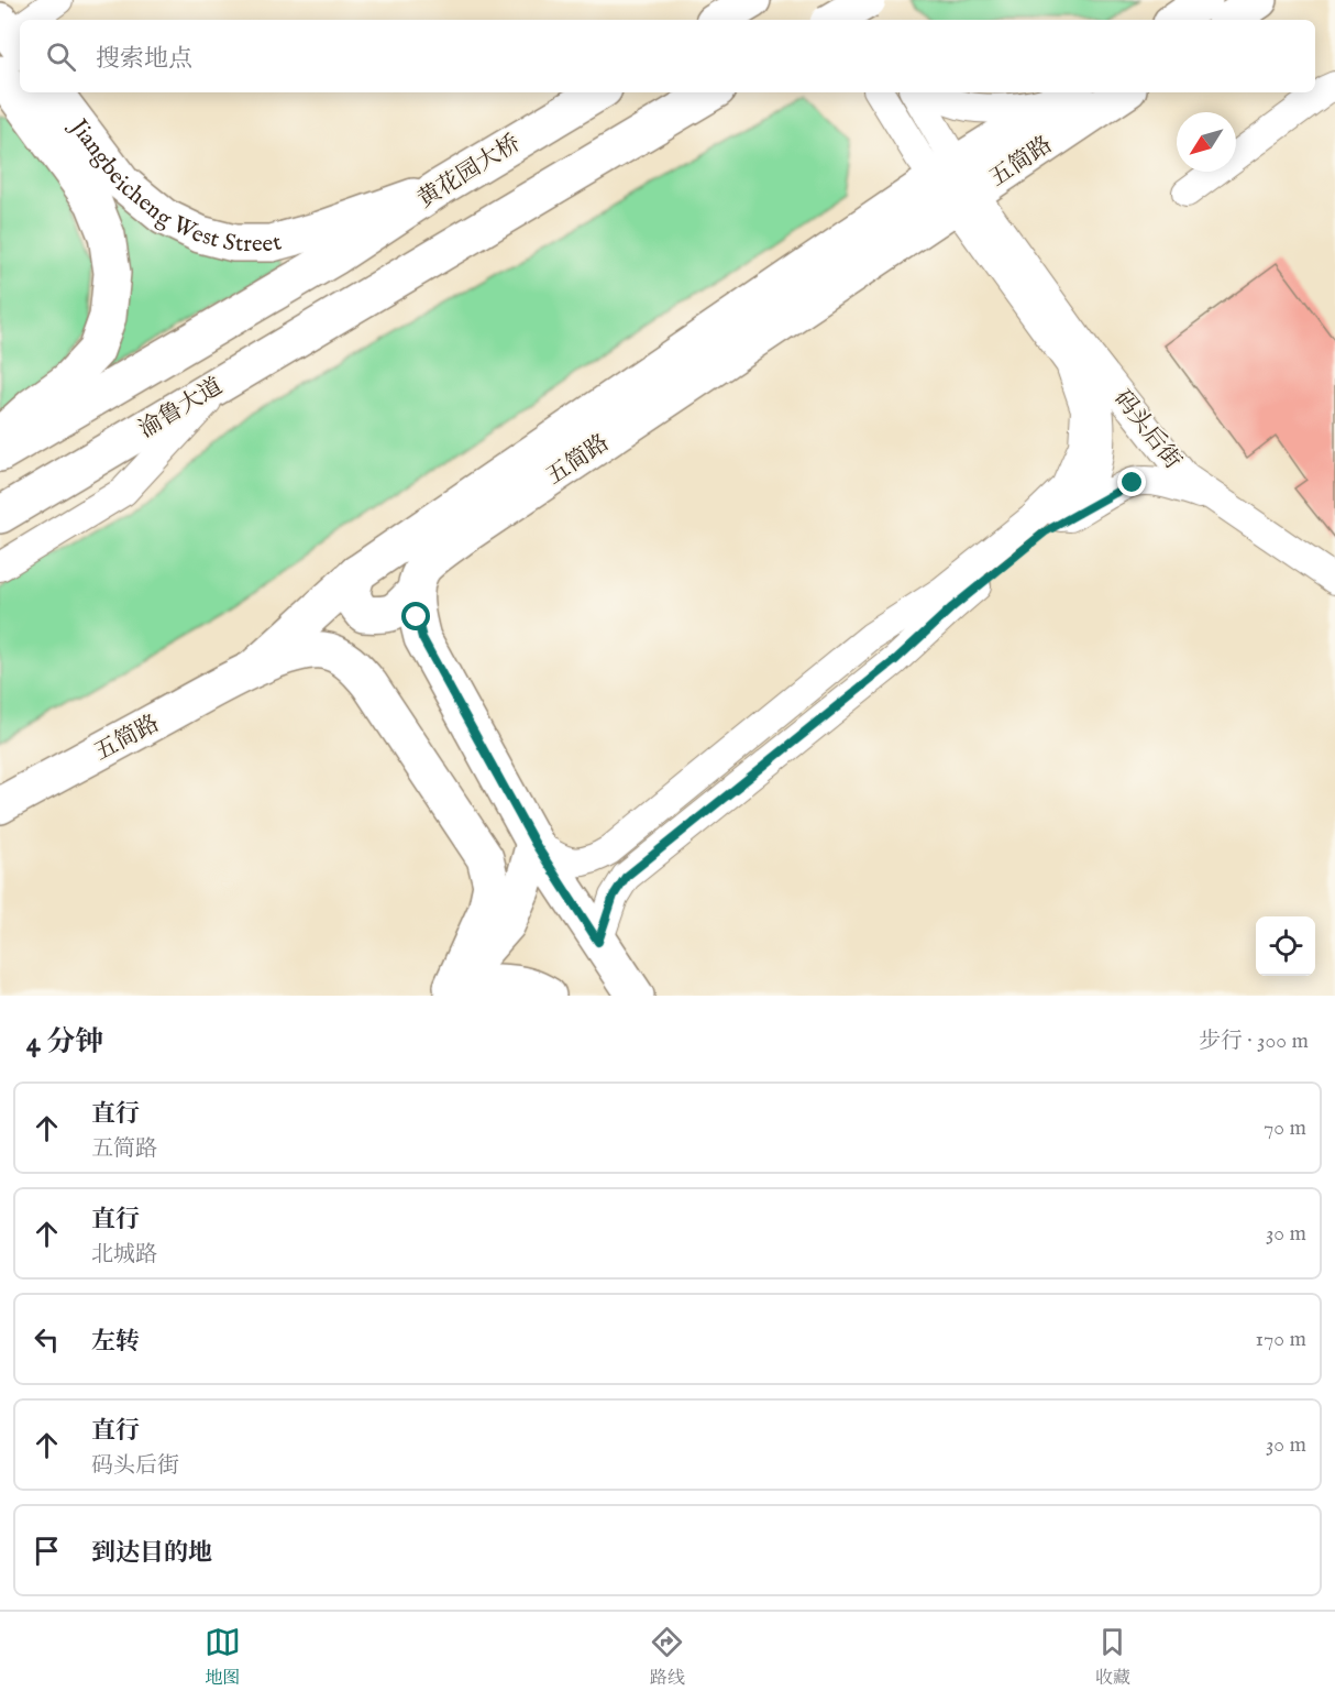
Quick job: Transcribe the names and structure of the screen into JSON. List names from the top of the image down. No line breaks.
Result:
{"streets":{"main road":["五简路","黄花园大桥","Jiangbeicheng West Street","渝鲁大道"],"street":["码头后街"]},"crossings":[["五简路","码头后街"],["黄花园大桥","Jiangbeicheng West Street"]],"north":"bottom left","page":{"search":"搜索地点","heading":["4 分钟","步行 · 300 m"],"list":[["直行","五简路","70 m"],["直行","北城路","30 m"],["左转","170 m"],["直行","码头后街","30 m"],"到达目的地"],"nav":["地图","路线","收藏"]}}
